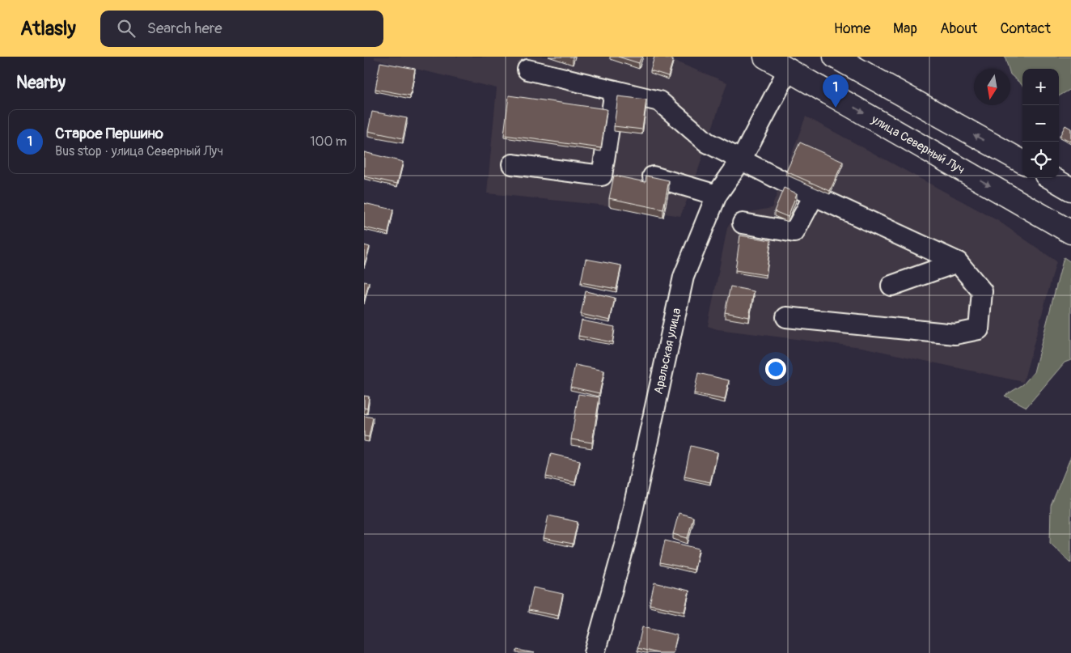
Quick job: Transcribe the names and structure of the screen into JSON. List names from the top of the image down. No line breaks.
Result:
{"streets":{"main road":["улица Северный Луч"],"street":["Аральская улица"]},"crossings":[["улица Северный Луч","Аральская улица"]],"north":"bottom","page":{"header":"Atlasly","search":"Search here","nav":["Home","Map","About","Contact"],"heading":"Nearby","map_buttons":["+","−"],"pins":"1","list":[{"mark":"1","name":"Старое Першино","note":"Bus stop · улица Северный Луч","value":"100 m"}]}}
